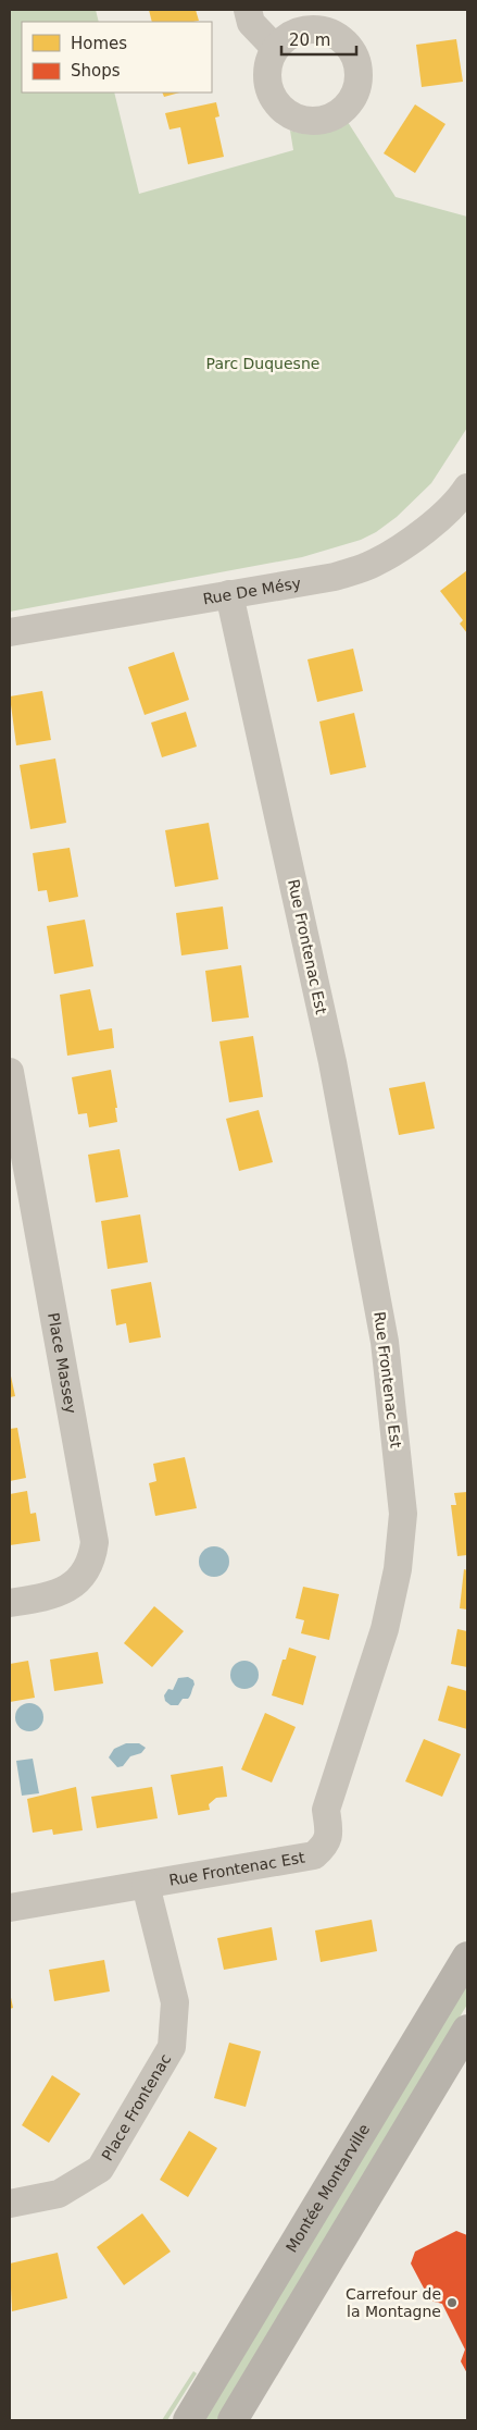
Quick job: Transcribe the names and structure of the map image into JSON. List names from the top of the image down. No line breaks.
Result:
{"streets":{"street":["Rue De Mésy","Rue Frontenac Est","Place Massey","Place Frontenac","Montée Montarville"]},"crossings":[["Rue De Mésy","Rue Frontenac Est"],["Rue Frontenac Est","Place Frontenac"]],"parks":["Parc Duquesne"],"places":["Carrefour de la Montagne"],"legend":["Homes","Shops"],"scale_bar":"20 m"}
